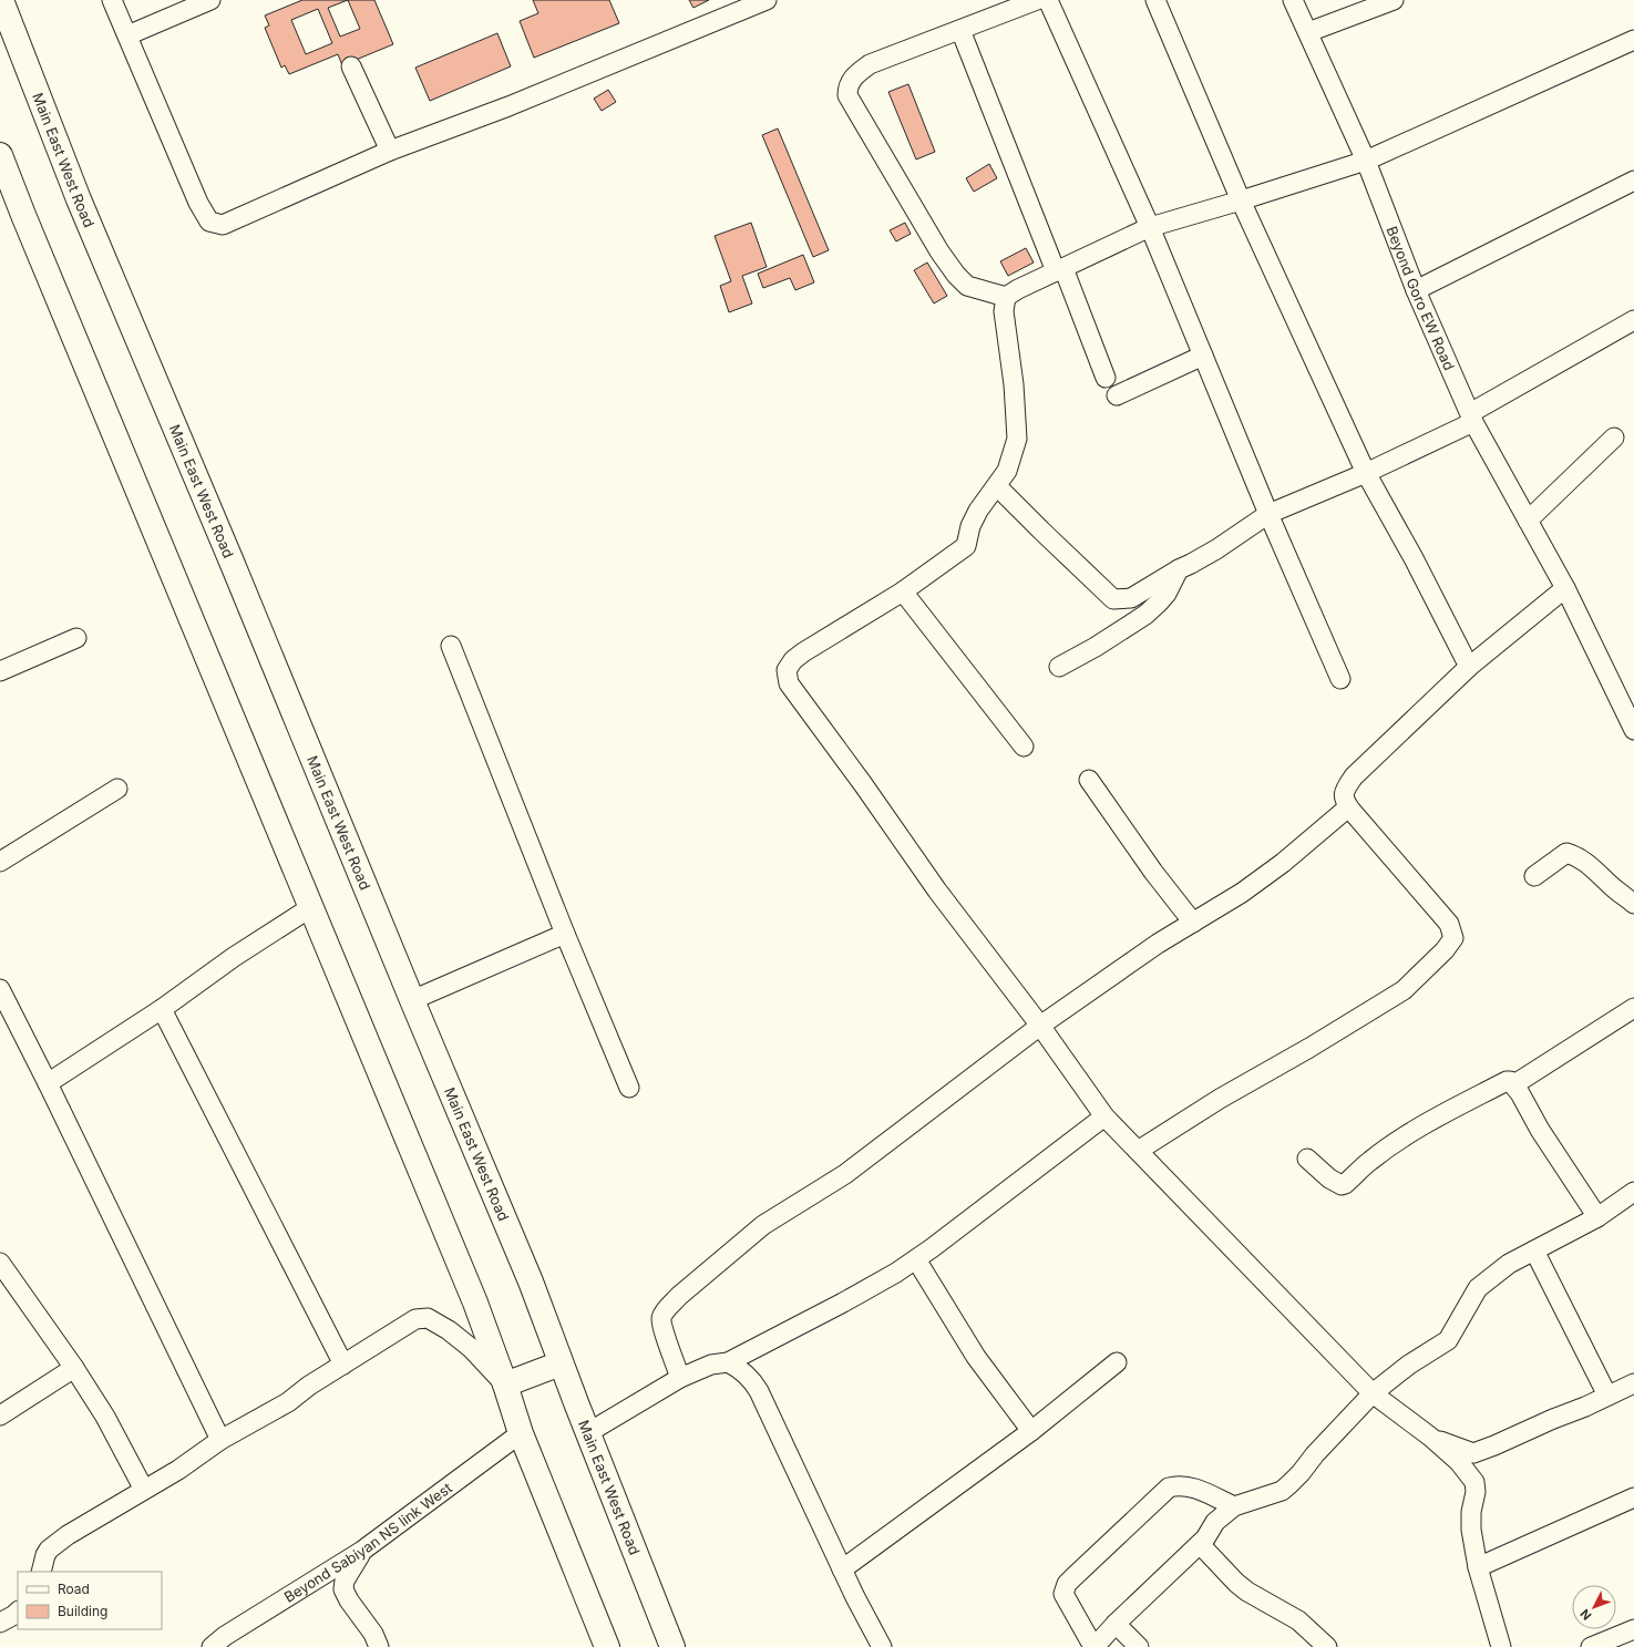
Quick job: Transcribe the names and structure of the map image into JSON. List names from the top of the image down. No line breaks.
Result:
{"streets":{"main road":["Main East West Road"],"street":["Beyond Goro EW Road","Beyond Sabiyan NS link West"]},"legend":["Road","Building"],"north":"bottom left"}
